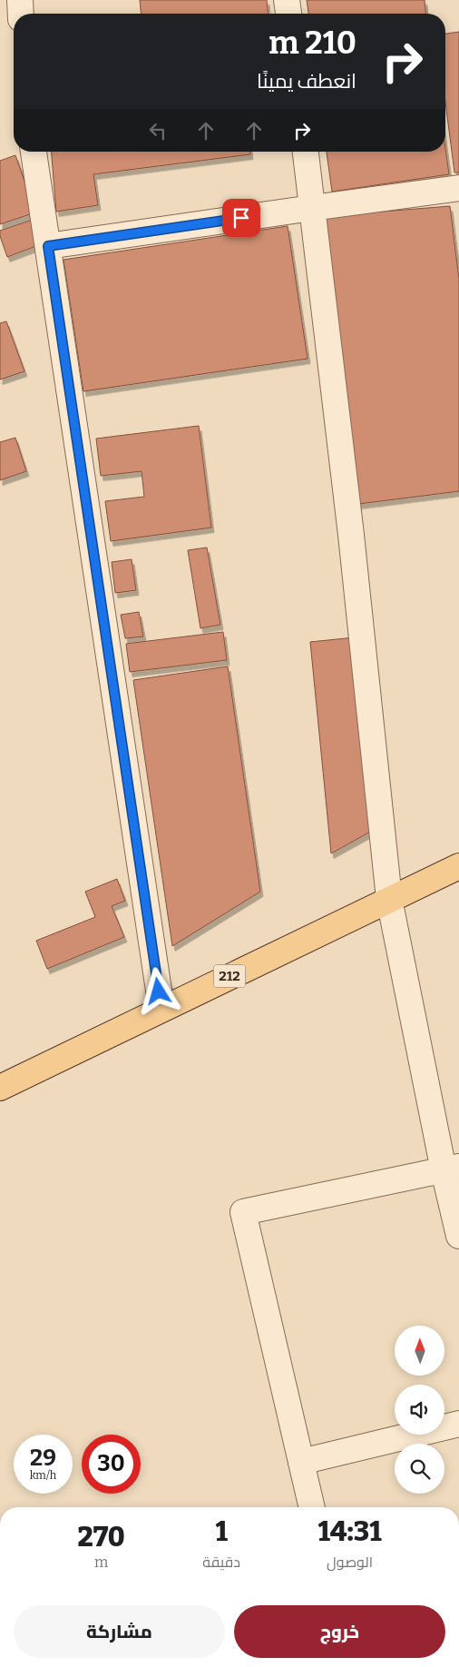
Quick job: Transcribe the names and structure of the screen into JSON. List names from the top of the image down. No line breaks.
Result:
{"streets":{"main road":["212"]},"north":"top","page":{"turn":["210 m","انعطف يمينًا"],"speed":"29 km/h","limit":"30","eta":["14:31","الوصول","1","دقيقة","270","m"],"buttons":["خروج","مشاركة"]}}
